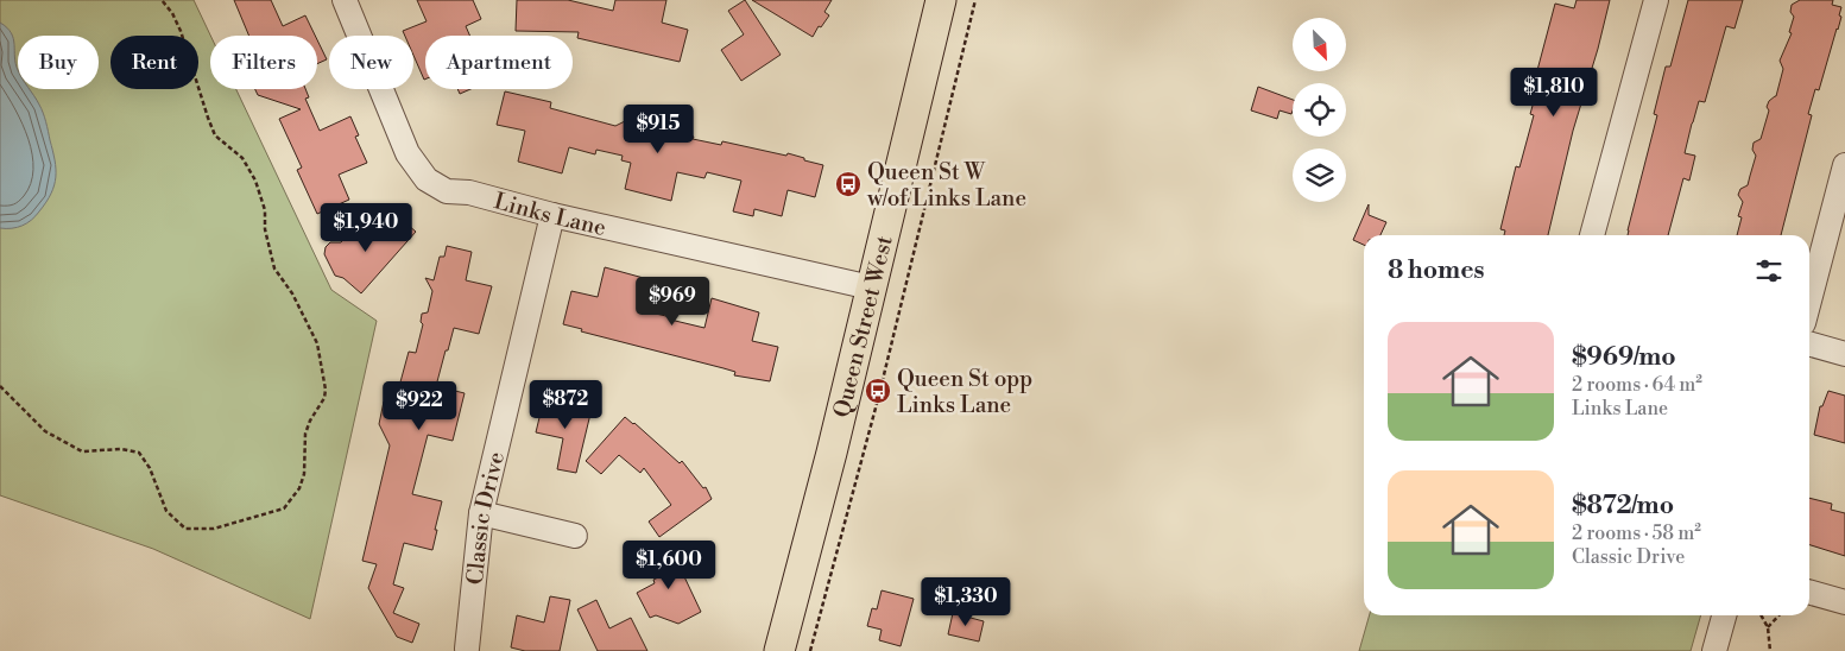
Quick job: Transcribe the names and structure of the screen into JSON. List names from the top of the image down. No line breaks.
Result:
{"streets":{"main road":["Queen Street West"],"street":["Links Lane","Classic Drive"]},"crossings":[["Links Lane","Queen Street West"],["Links Lane","Classic Drive"]],"places":{"bus stop":["Queen St W w/of Links Lane","Queen St opp Links Lane"]},"north":"bottom right","page":{"chip":["Buy","Rent","Filters","New","Apartment"],"price":["$1,810","$915","$1,940","$969","$872","$922","$1,600","$1,330"],"heading":"8 homes","list":[{"name":"$969/mo","note":"2 rooms · 64 m² · Links Lane"},{"name":"$872/mo","note":"2 rooms · 58 m² · Classic Drive"}]}}
